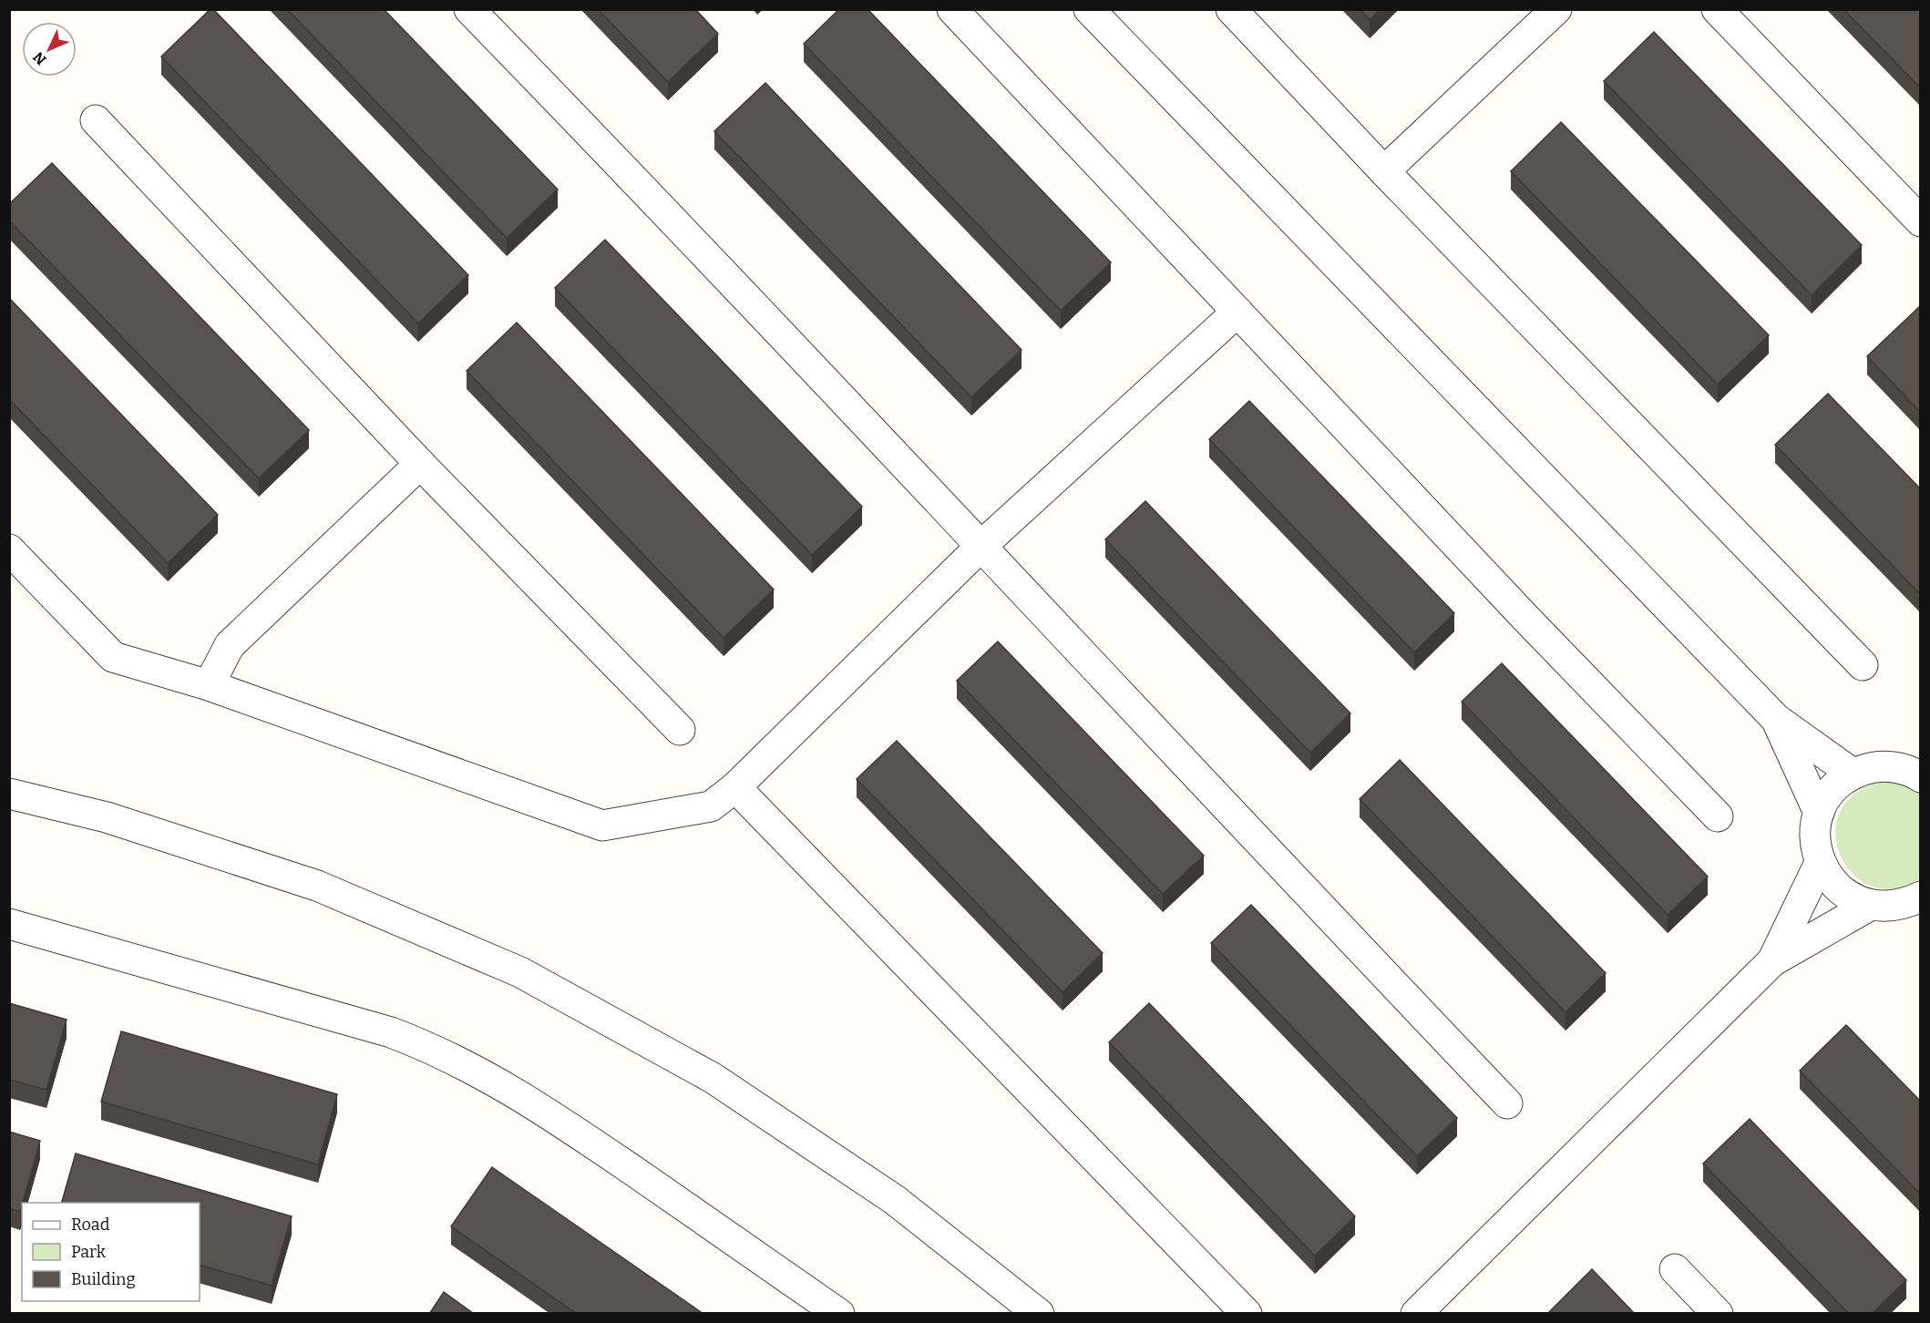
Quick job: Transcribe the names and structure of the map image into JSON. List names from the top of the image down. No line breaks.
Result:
{"legend":["Road","Park","Building"],"north":"bottom left"}
